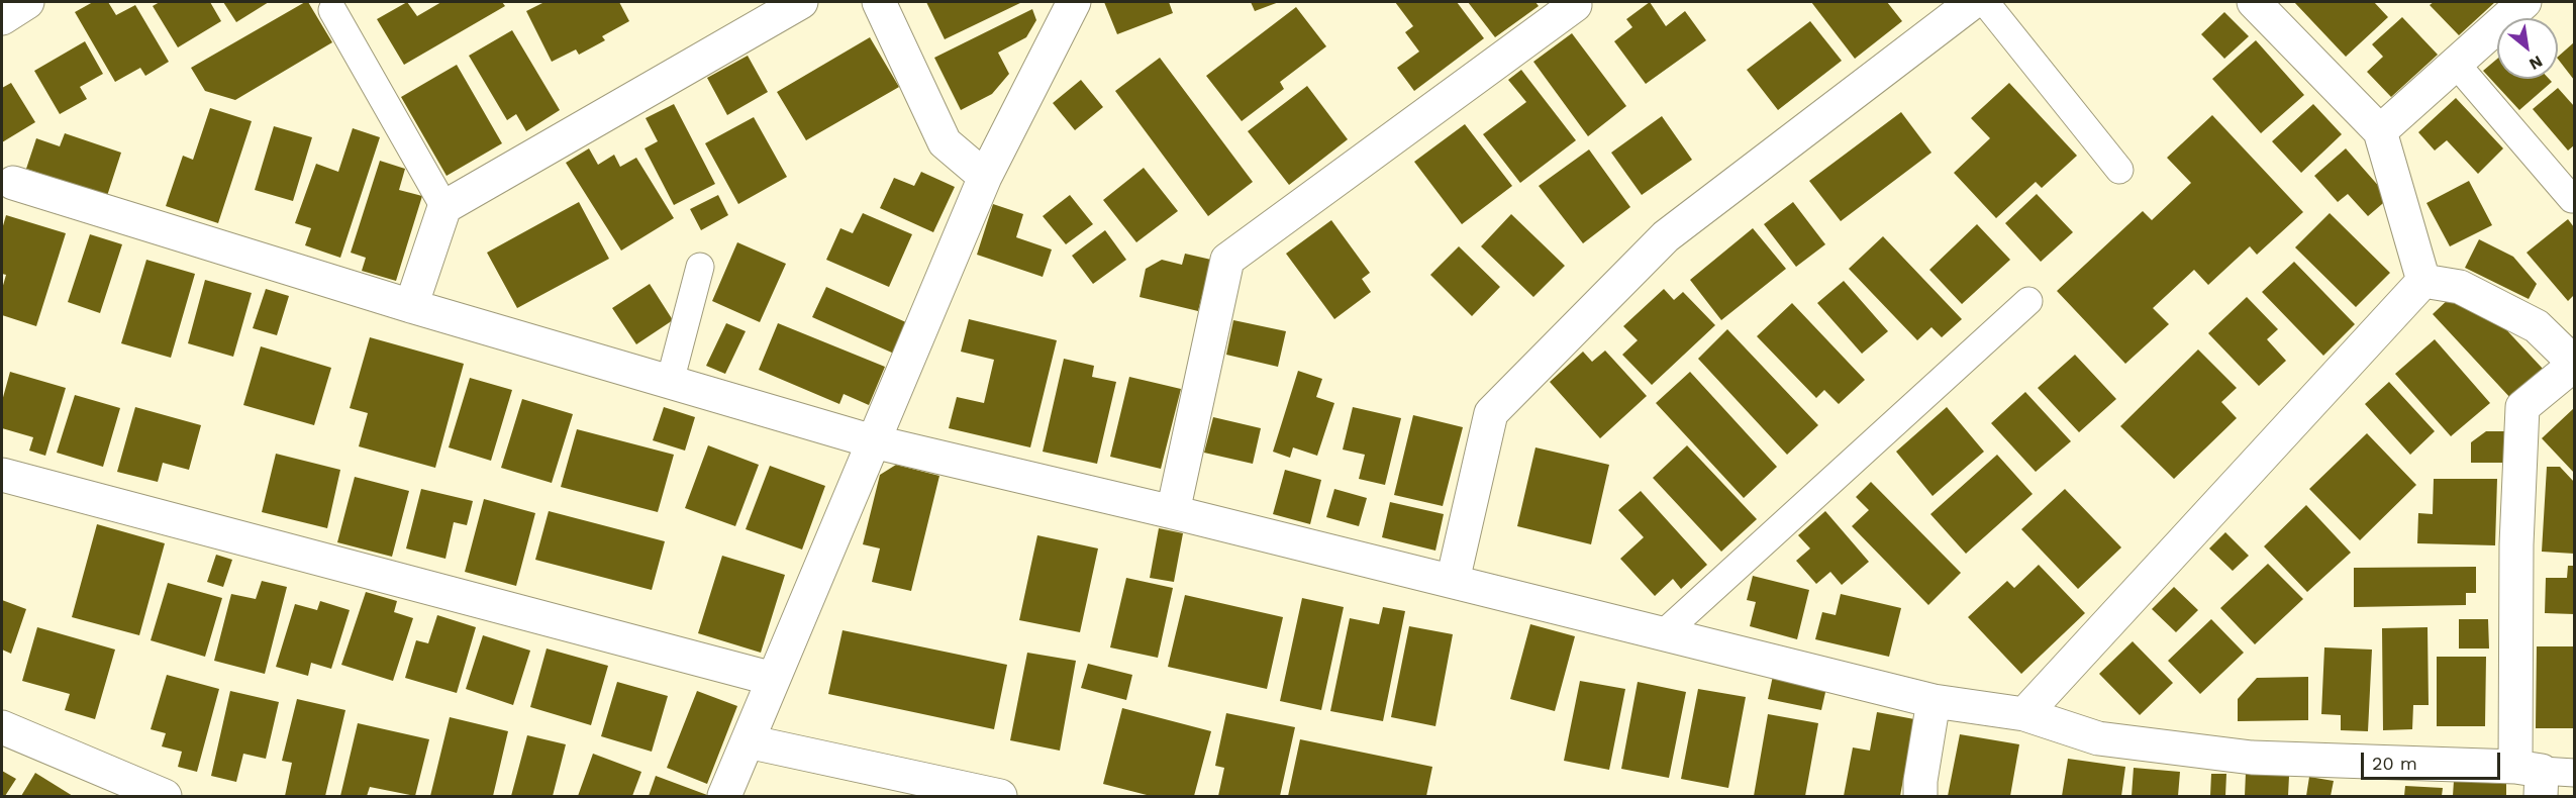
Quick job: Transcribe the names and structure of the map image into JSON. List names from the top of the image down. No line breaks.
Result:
{"scale_bar":"20 m","north":"bottom right"}
